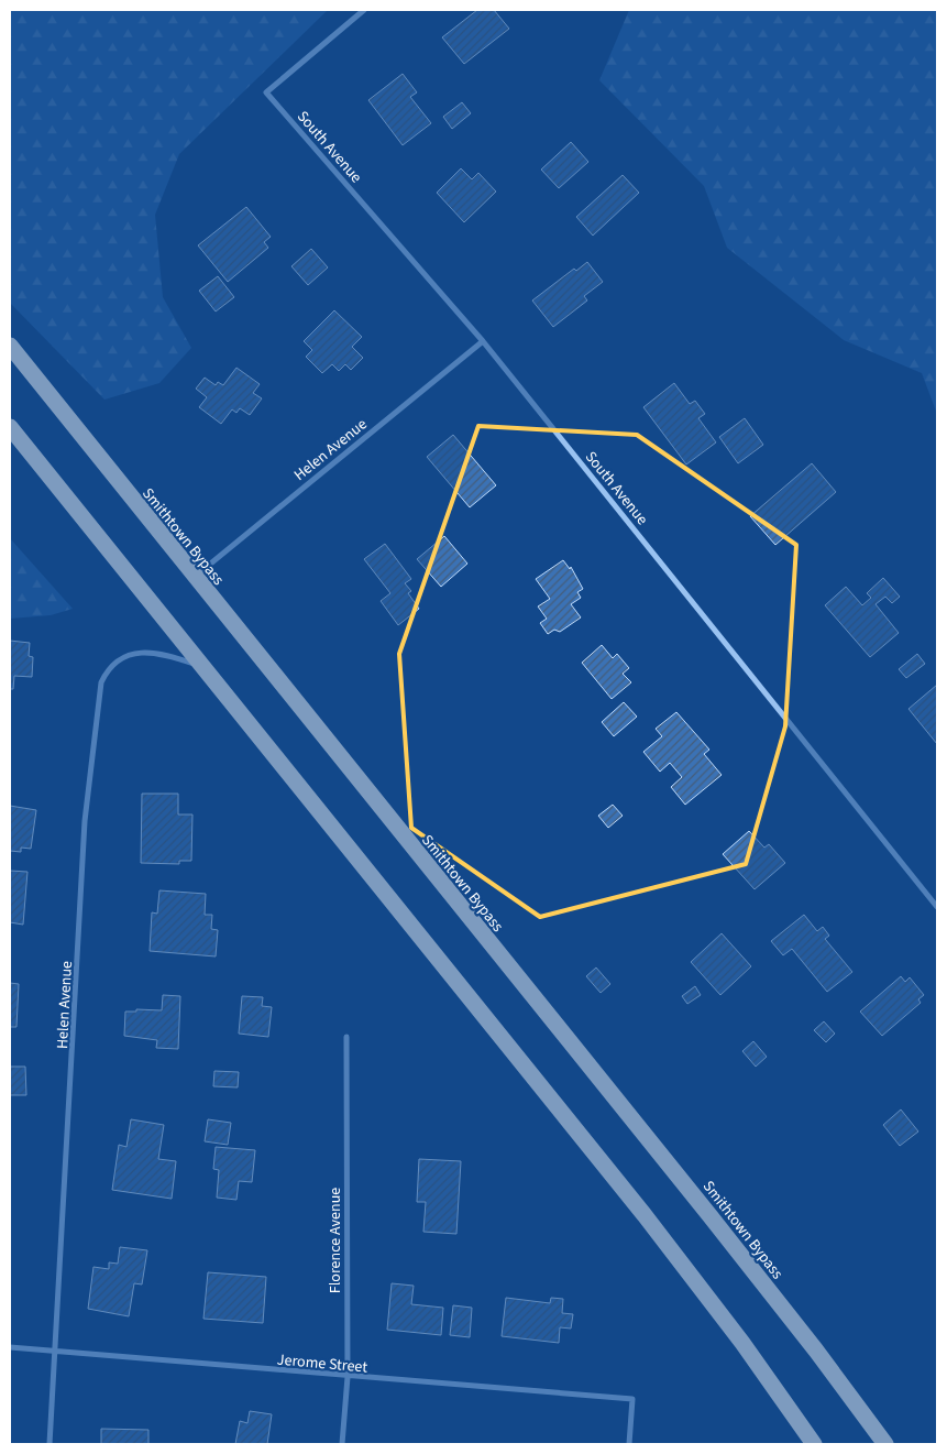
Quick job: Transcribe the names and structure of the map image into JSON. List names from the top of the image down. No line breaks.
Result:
{"streets":{"highway":["Smithtown Bypass"],"street":["South Avenue","Helen Avenue","Florence Avenue","Jerome Street"]},"crossings":[["South Avenue","Helen Avenue"],["Helen Avenue","Smithtown Bypass"],["Helen Avenue","Jerome Street"],["Florence Avenue","Jerome Street"]]}
